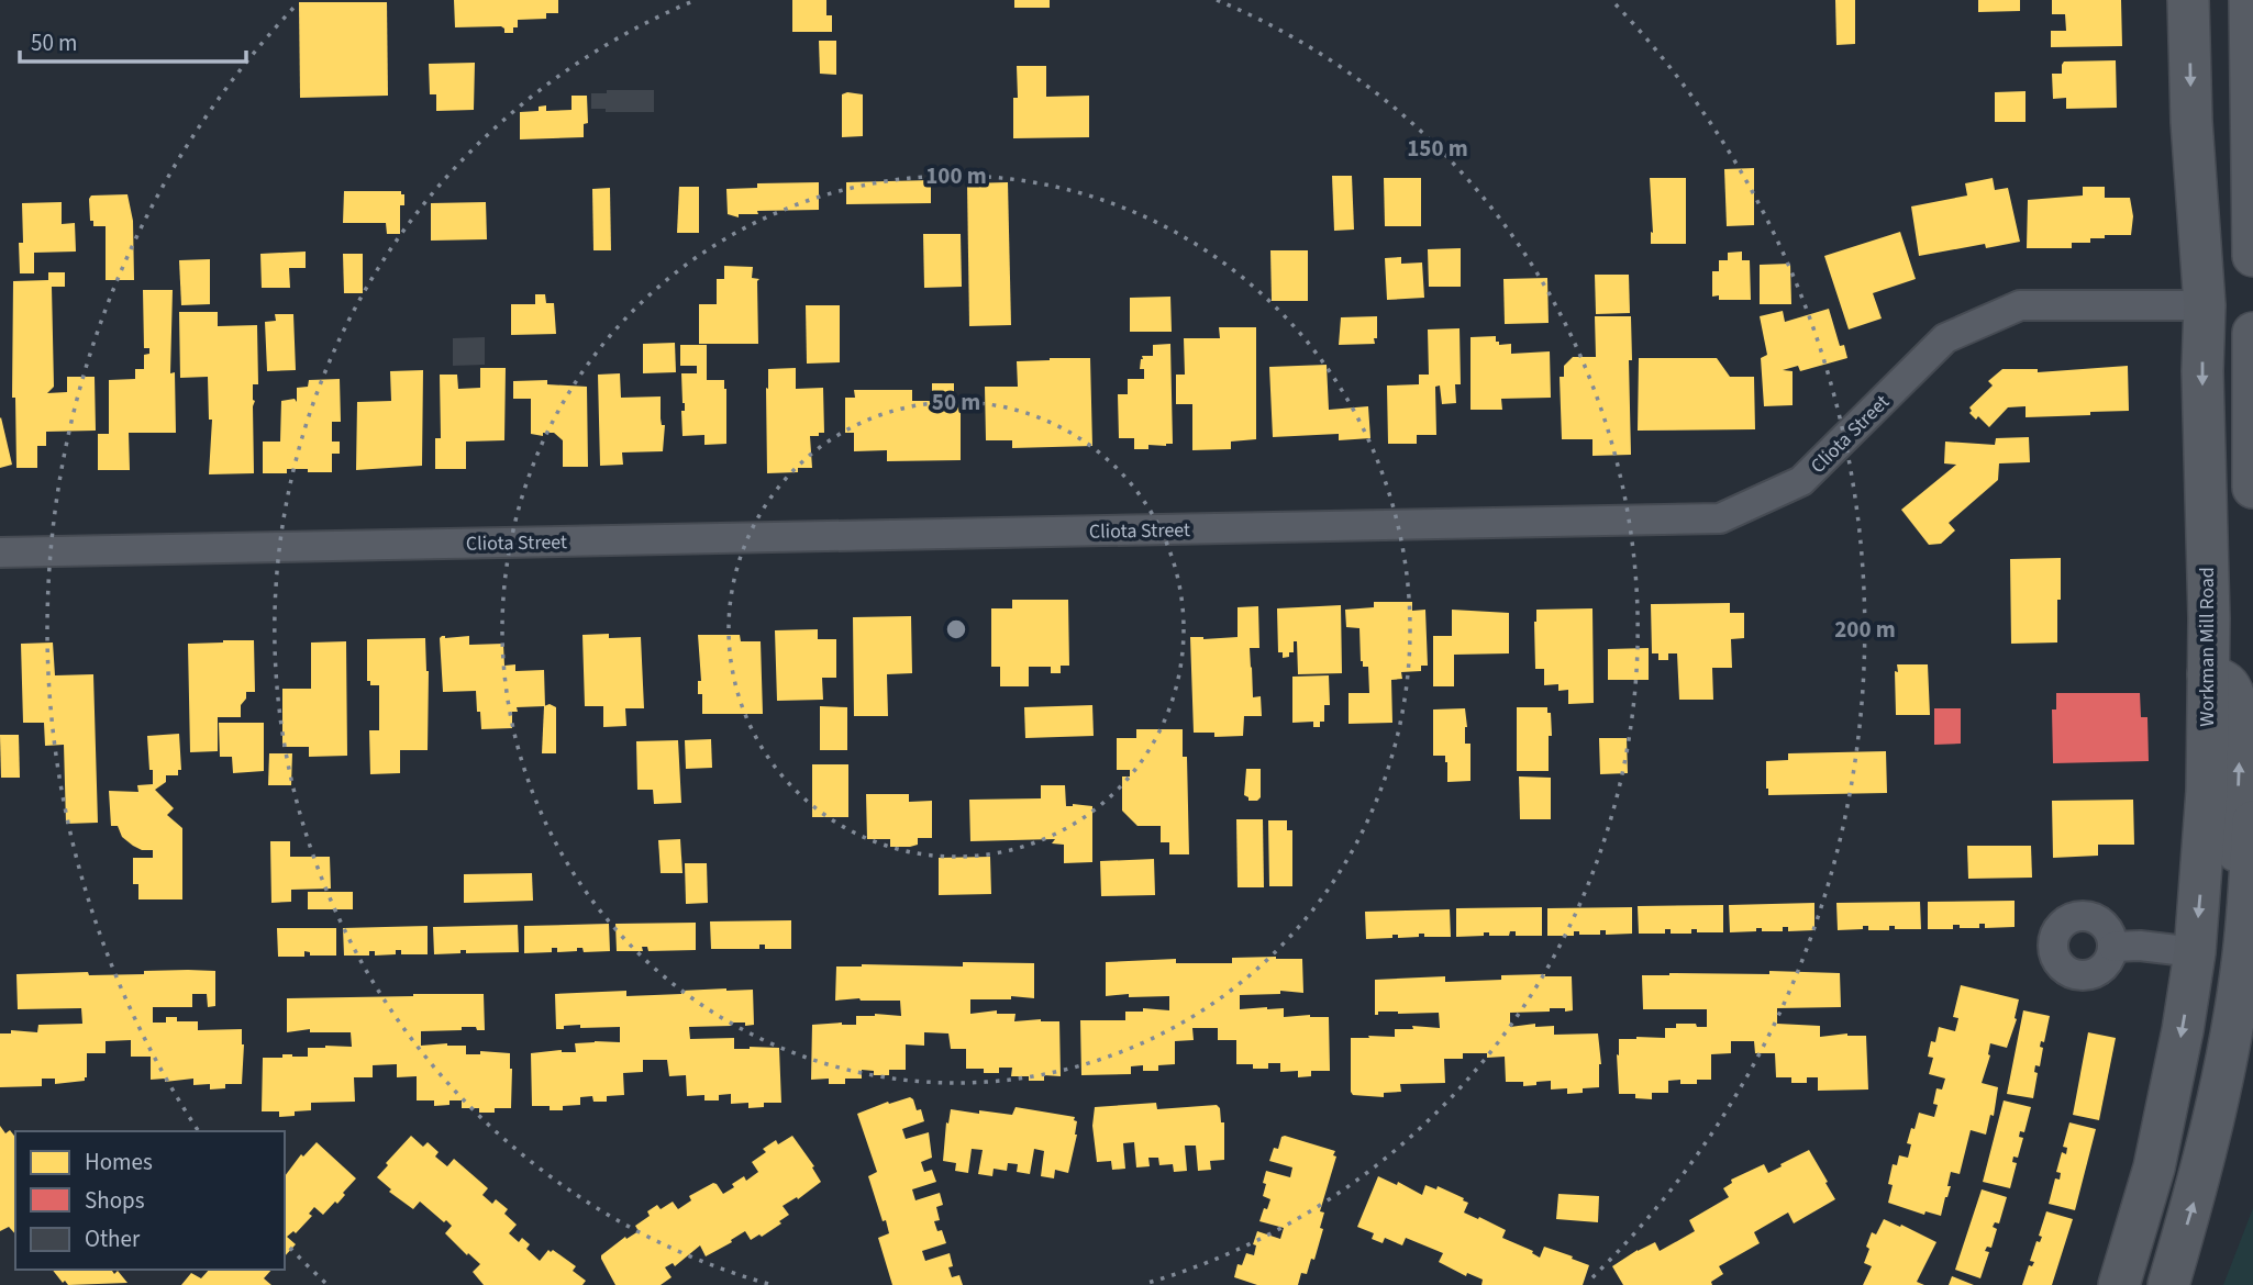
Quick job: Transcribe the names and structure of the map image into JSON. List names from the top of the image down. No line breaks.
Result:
{"streets":{"main road":["Workman Mill Road"],"street":["Cliota Street"]},"crossings":[["Cliota Street","Workman Mill Road"]],"legend":["Homes","Shops","Other"],"scale_bar":"50 m","rings":["150 m","100 m","50 m","200 m"]}
